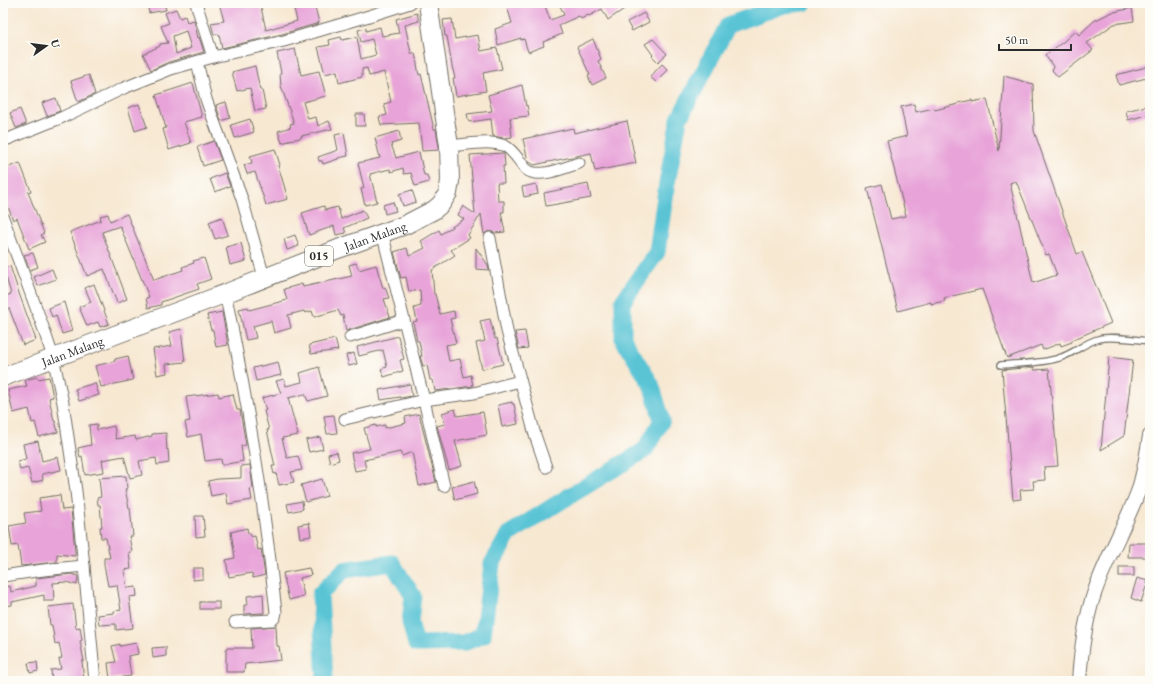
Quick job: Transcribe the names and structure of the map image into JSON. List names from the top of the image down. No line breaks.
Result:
{"streets":{"main road":["Jalan Malang","015"]},"scale_bar":"50 m","north":"right"}
